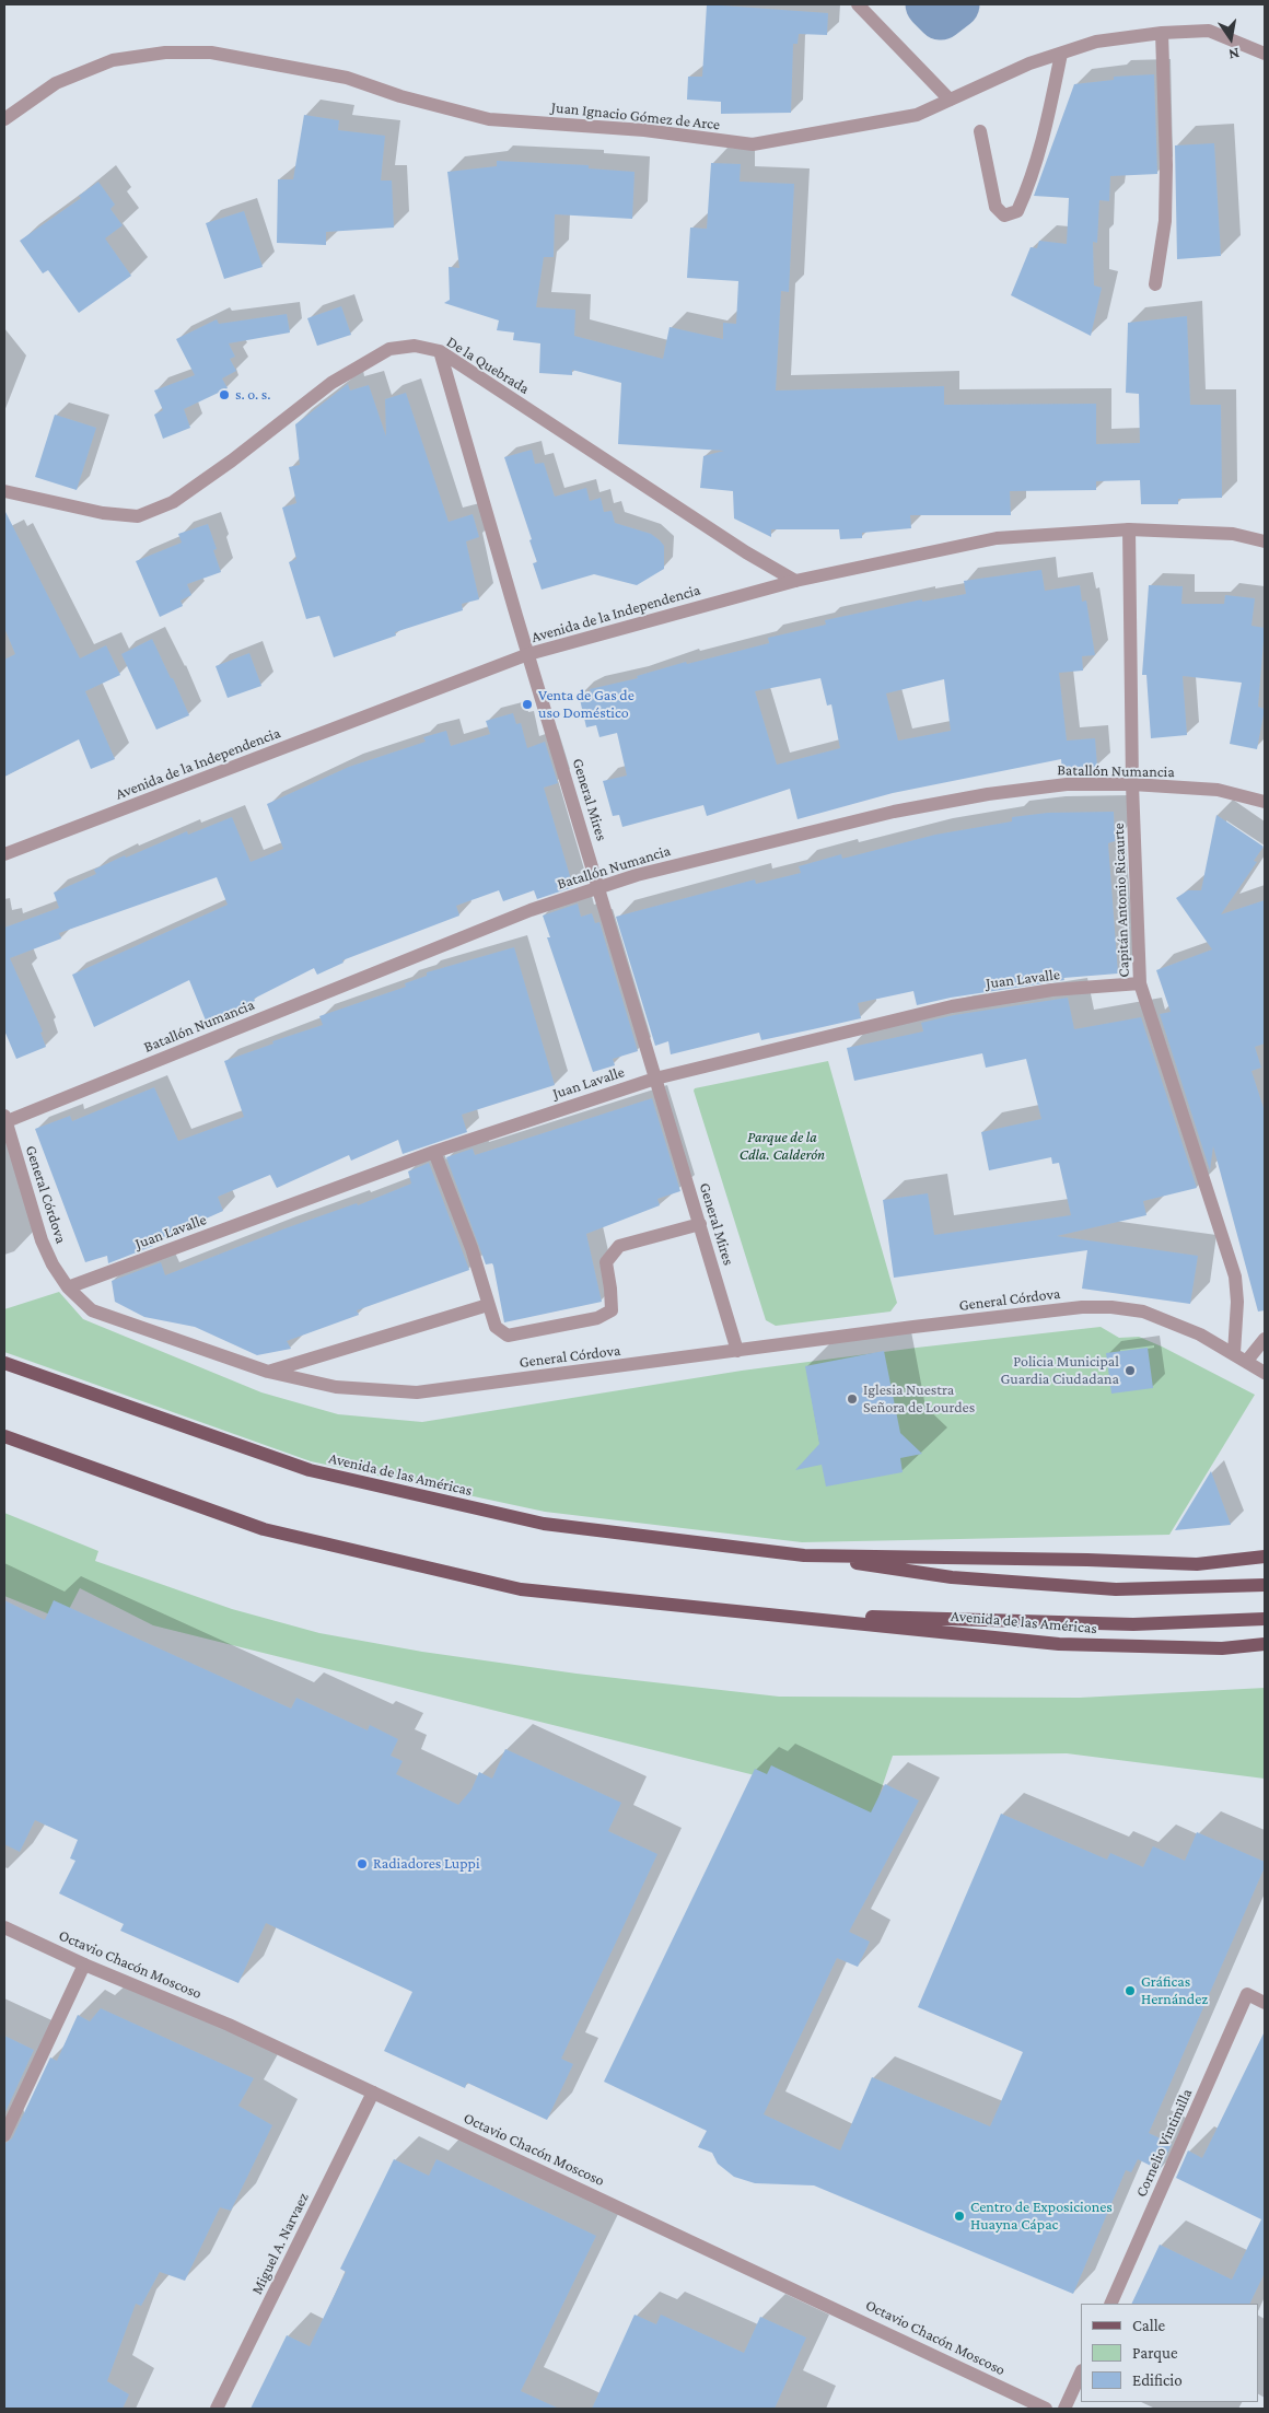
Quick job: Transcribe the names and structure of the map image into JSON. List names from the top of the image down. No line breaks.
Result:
{"streets":{"main road":["Avenida de las Américas"],"street":["Juan Ignacio Gómez de Arce","De la Quebrada","Avenida de la Independencia","Batallón Numancia","General Mires","Capitán Antonio Ricaurte","Juan Lavalle","General Córdova","Octavio Chacón Moscoso","Cornelio Vintimilla","Miguel A. Narvaez"]},"crossings":[["De la Quebrada","Avenida de la Independencia"],["De la Quebrada","General Mires"],["Avenida de la Independencia","General Mires"],["Avenida de la Independencia","Capitán Antonio Ricaurte"],["Batallón Numancia","General Mires"],["Batallón Numancia","Capitán Antonio Ricaurte"],["Batallón Numancia","General Córdova"],["General Mires","Juan Lavalle"],["General Mires","General Córdova"],["Capitán Antonio Ricaurte","Juan Lavalle"],["Capitán Antonio Ricaurte","General Córdova"],["Juan Lavalle","General Córdova"],["Octavio Chacón Moscoso","Miguel A. Narvaez"]],"parks":["Parque de la Cdla. Calderón"],"places":["s. o. s.","Venta de Gas de uso Doméstico","Policia Municipal Guardia Ciudadana","Iglesia Nuestra Señora de Lourdes","Radiadores Luppi","Gráficas Hernández","Centro de Exposiciones Huayna Cápac"],"legend":["Calle","Parque","Edificio"],"north":"bottom"}
